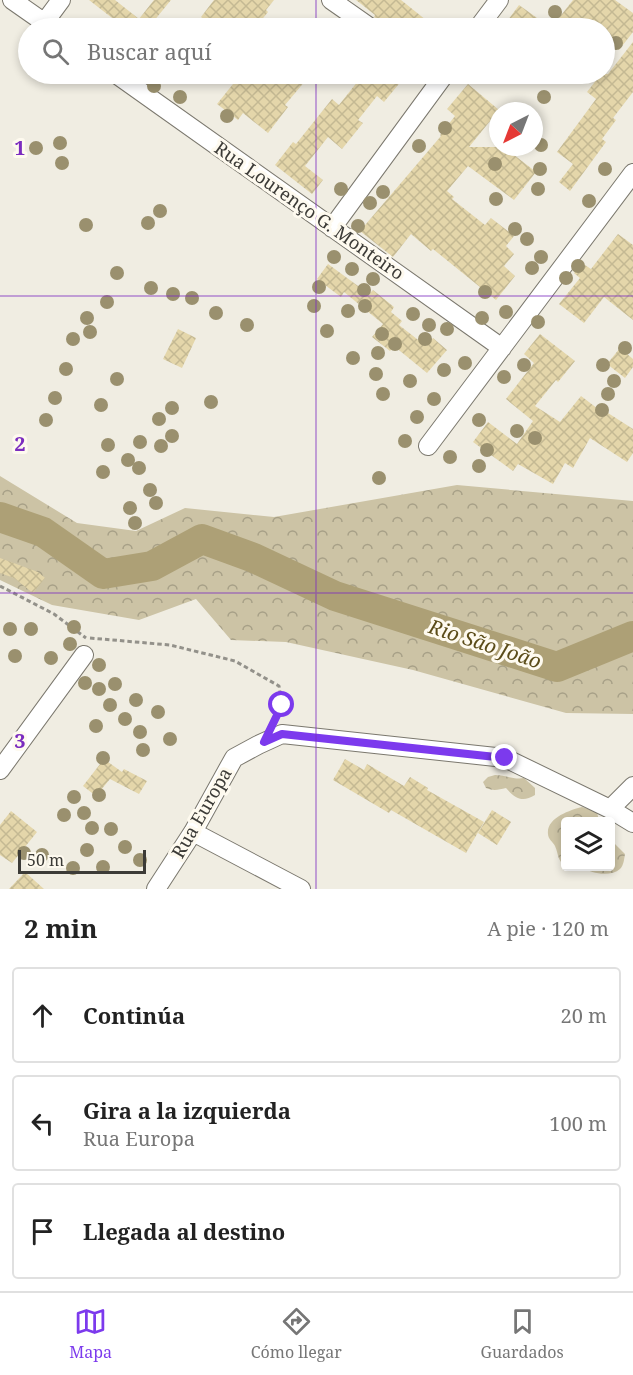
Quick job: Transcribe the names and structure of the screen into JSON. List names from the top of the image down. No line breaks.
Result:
{"streets":{"street":["Rua Lourenço G. Monteiro","Rua Europa"]},"water":["Rio São João"],"scale_bar":"50 m","north":"bottom left","page":{"search":"Buscar aquí","scale":"50 m","heading":["2 min","A pie · 120 m"],"list":[["Continúa","20 m"],["Gira a la izquierda","Rua Europa","100 m"],"Llegada al destino"],"nav":["Mapa","Cómo llegar","Guardados"]},"grid":{"rows":["1","2","3"]}}
